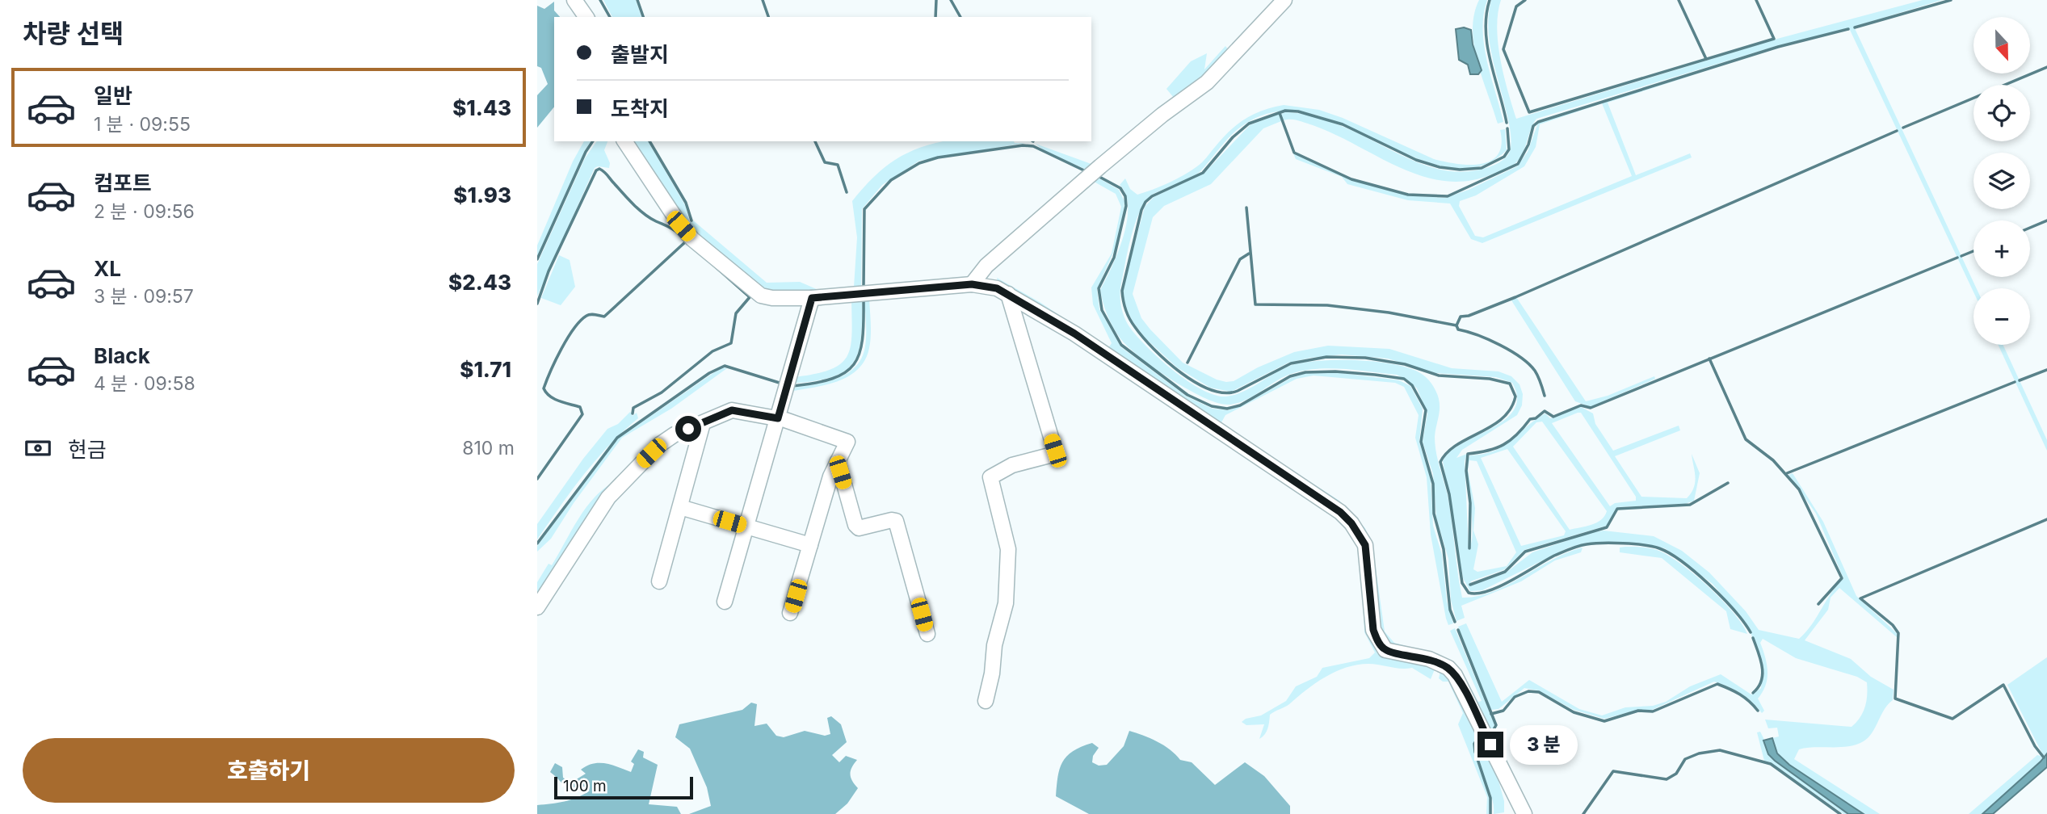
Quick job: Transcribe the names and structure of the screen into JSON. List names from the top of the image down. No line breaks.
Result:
{"scale_bar":"100 m","north":"bottom","page":{"heading":"차량 선택","map_buttons":["+","−"],"banner":["출발지","도착지"],"list":[{"name":"일반","note":"1 분 · 09:55","value":"$1.43"},{"name":"컴포트","note":"2 분 · 09:56","value":"$1.93"},{"name":"XL","note":"3 분 · 09:57","value":"$2.43"},{"name":"Black","note":"4 분 · 09:58","value":"$1.71"}],"pay":["현금","810 m"],"bubble":"3 분","buttons":"호출하기","scale":"100 m"}}
